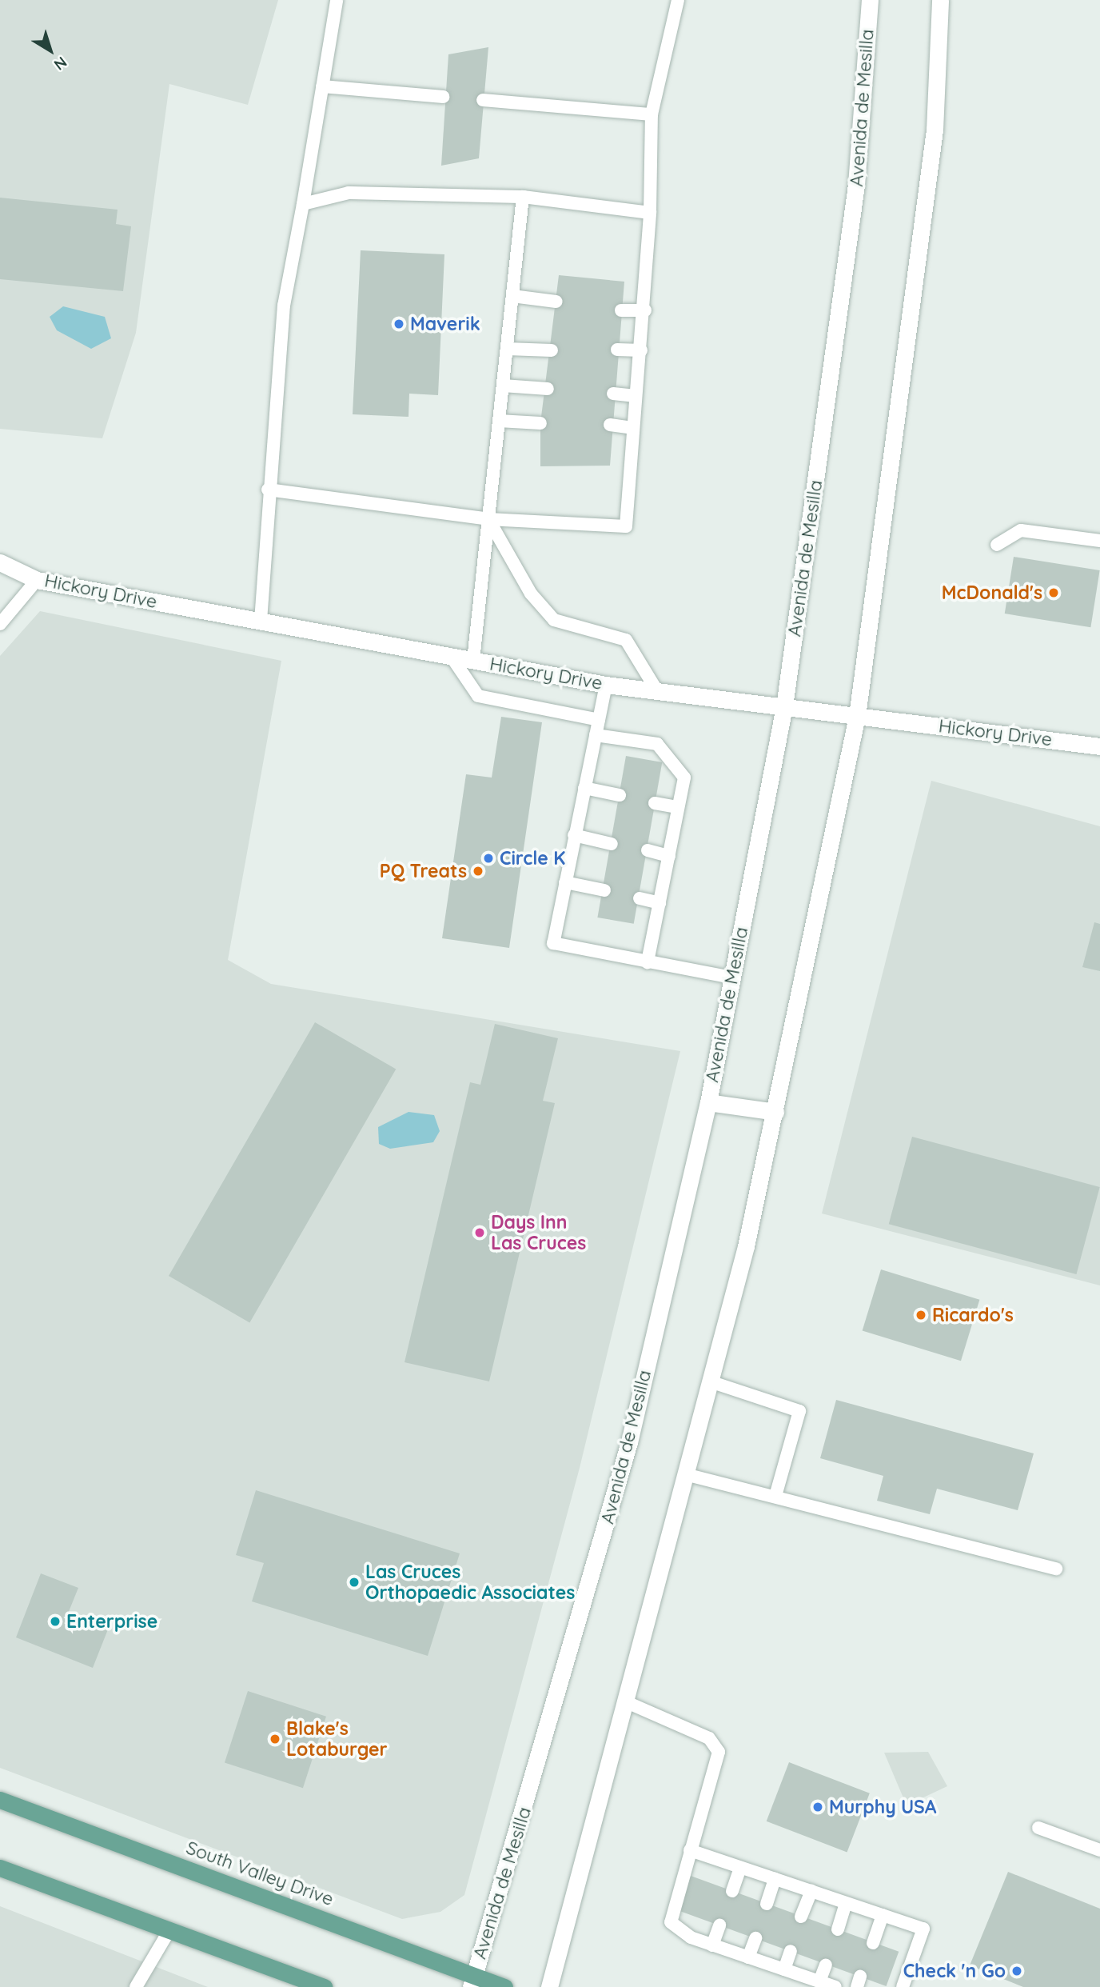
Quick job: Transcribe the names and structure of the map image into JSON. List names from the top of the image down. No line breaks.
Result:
{"streets":{"main road":["Avenida de Mesilla","Hickory Drive","South Valley Drive"]},"crossings":[["Avenida de Mesilla","Hickory Drive"],["Avenida de Mesilla","South Valley Drive"]],"places":["Maverik","McDonald's","Circle K","PQ Treats","Days Inn Las Cruces","Ricardo's","Las Cruces Orthopaedic Associates","Enterprise","Blake's Lotaburger","Murphy USA","Check 'n Go"],"north":"bottom right"}
